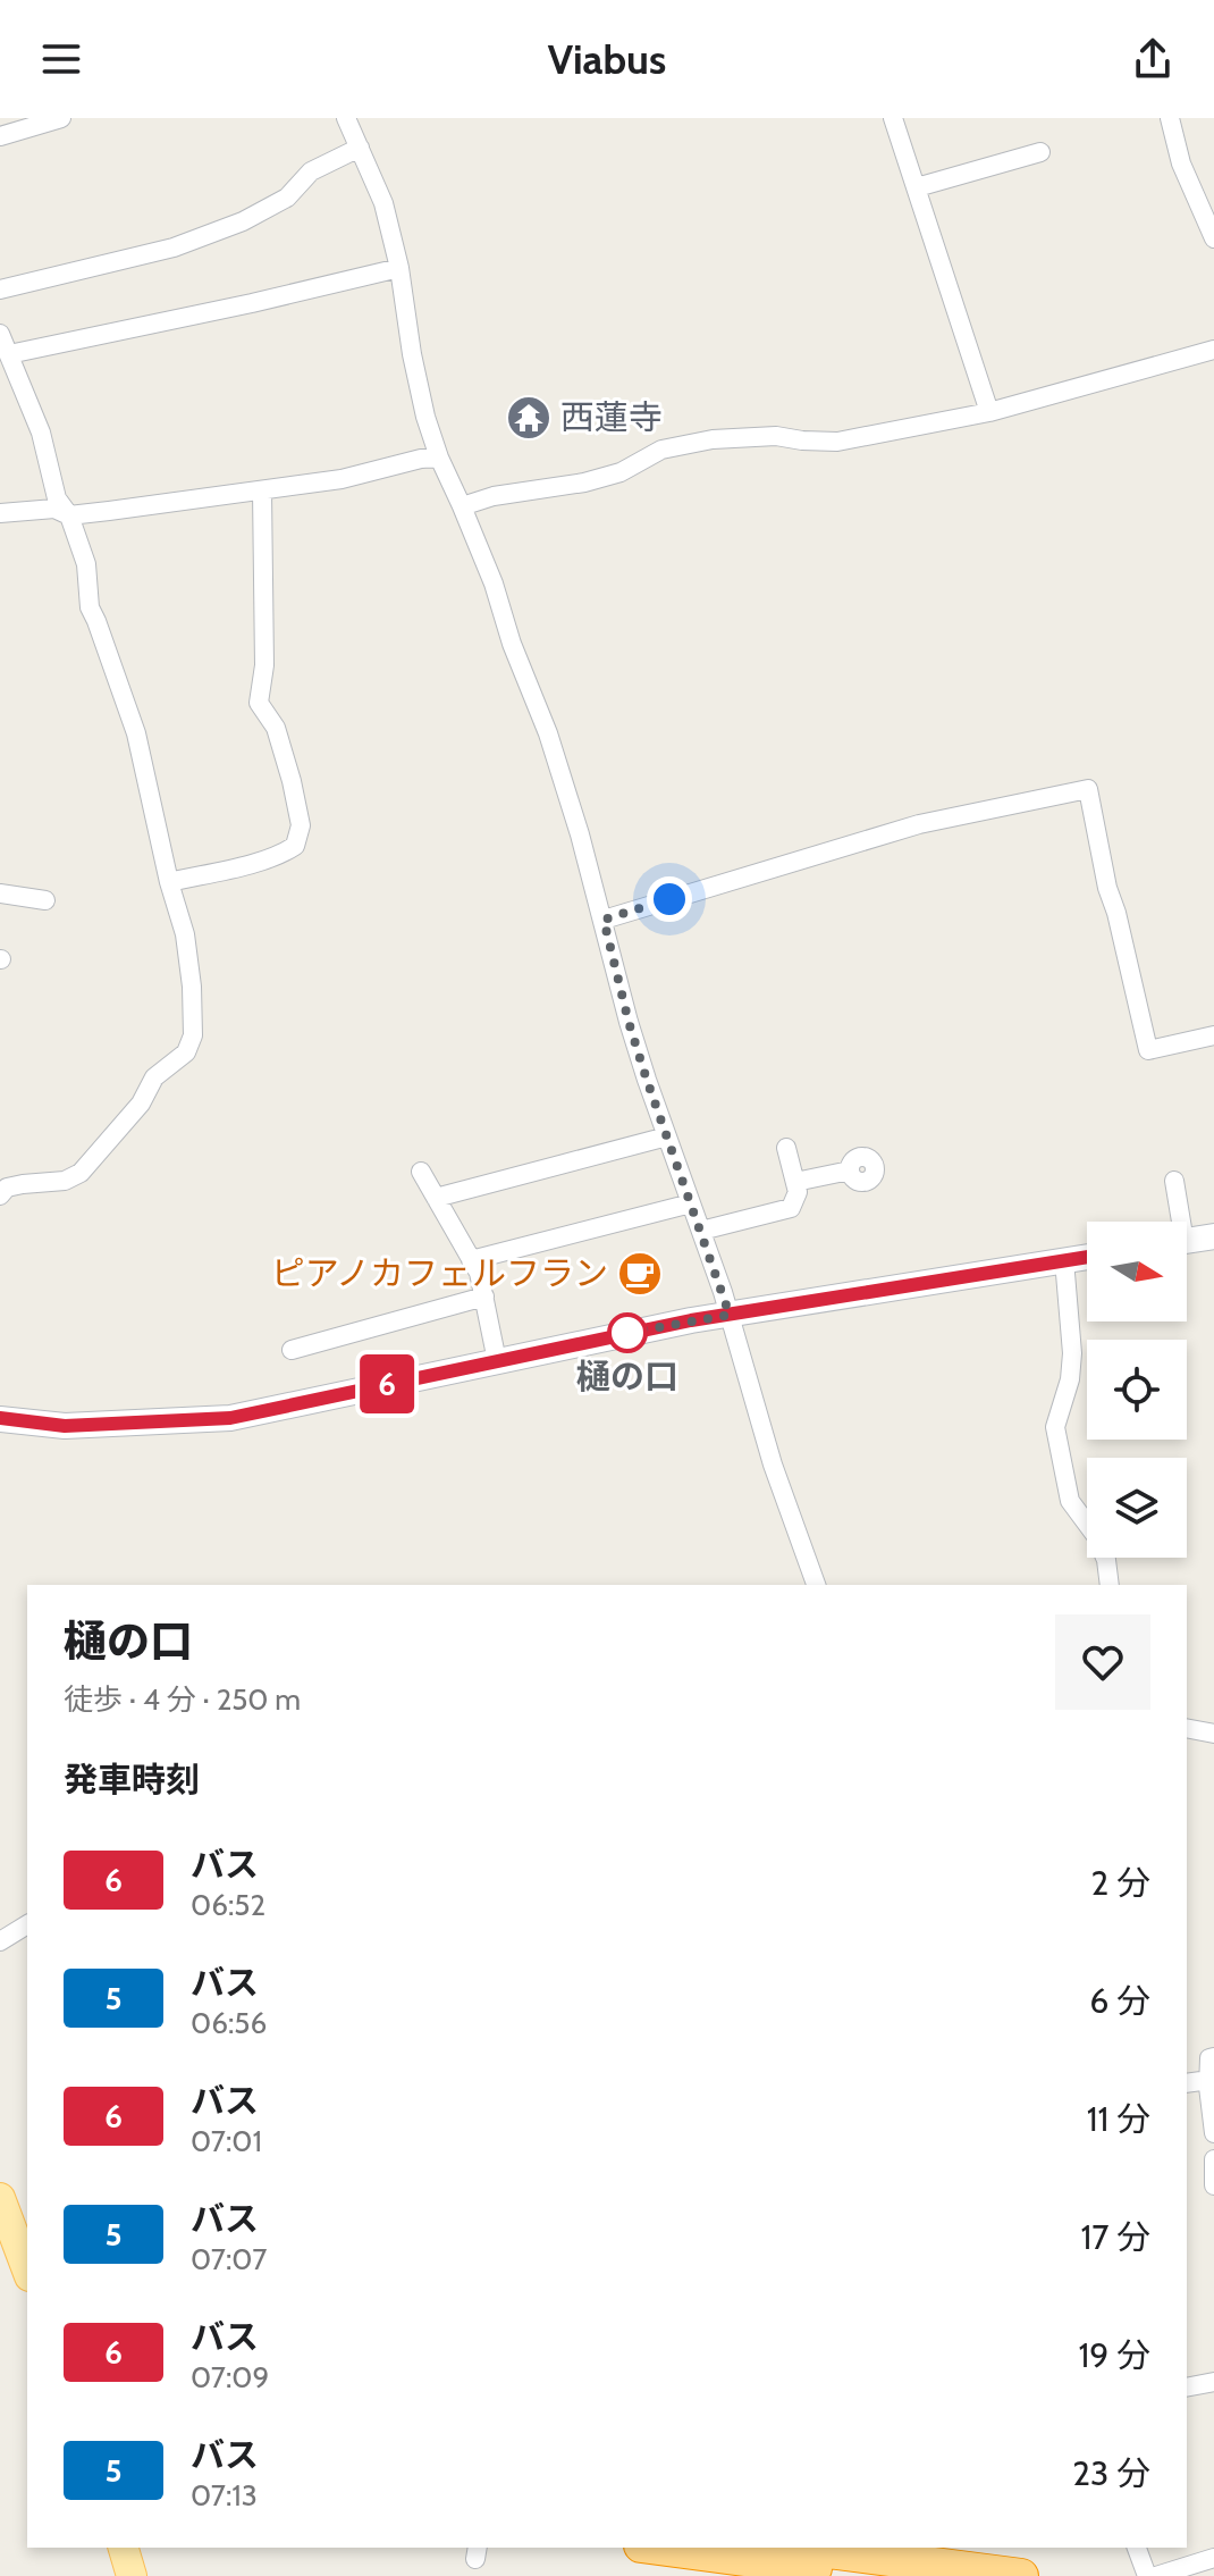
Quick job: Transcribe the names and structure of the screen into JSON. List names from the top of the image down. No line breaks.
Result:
{"places":{"temple":["西蓮寺"],"cafe":["ピアノカフェルフラン"],"other":["樋の口"]},"lines":["bus line 6"],"north":"right","page":{"header":"Viabus","on_map":"6","heading":[["樋の口","徒歩 · 4 分 · 250 m"],"発車時刻"],"list":[{"mark":"6","name":"バス","note":"06:52","value":"2 分"},{"mark":"5","name":"バス","note":"06:56","value":"6 分"},{"mark":"6","name":"バス","note":"07:01","value":"11 分"},{"mark":"5","name":"バス","note":"07:07","value":"17 分"},{"mark":"6","name":"バス","note":"07:09","value":"19 分"},{"mark":"5","name":"バス","note":"07:13","value":"23 分"}]}}
